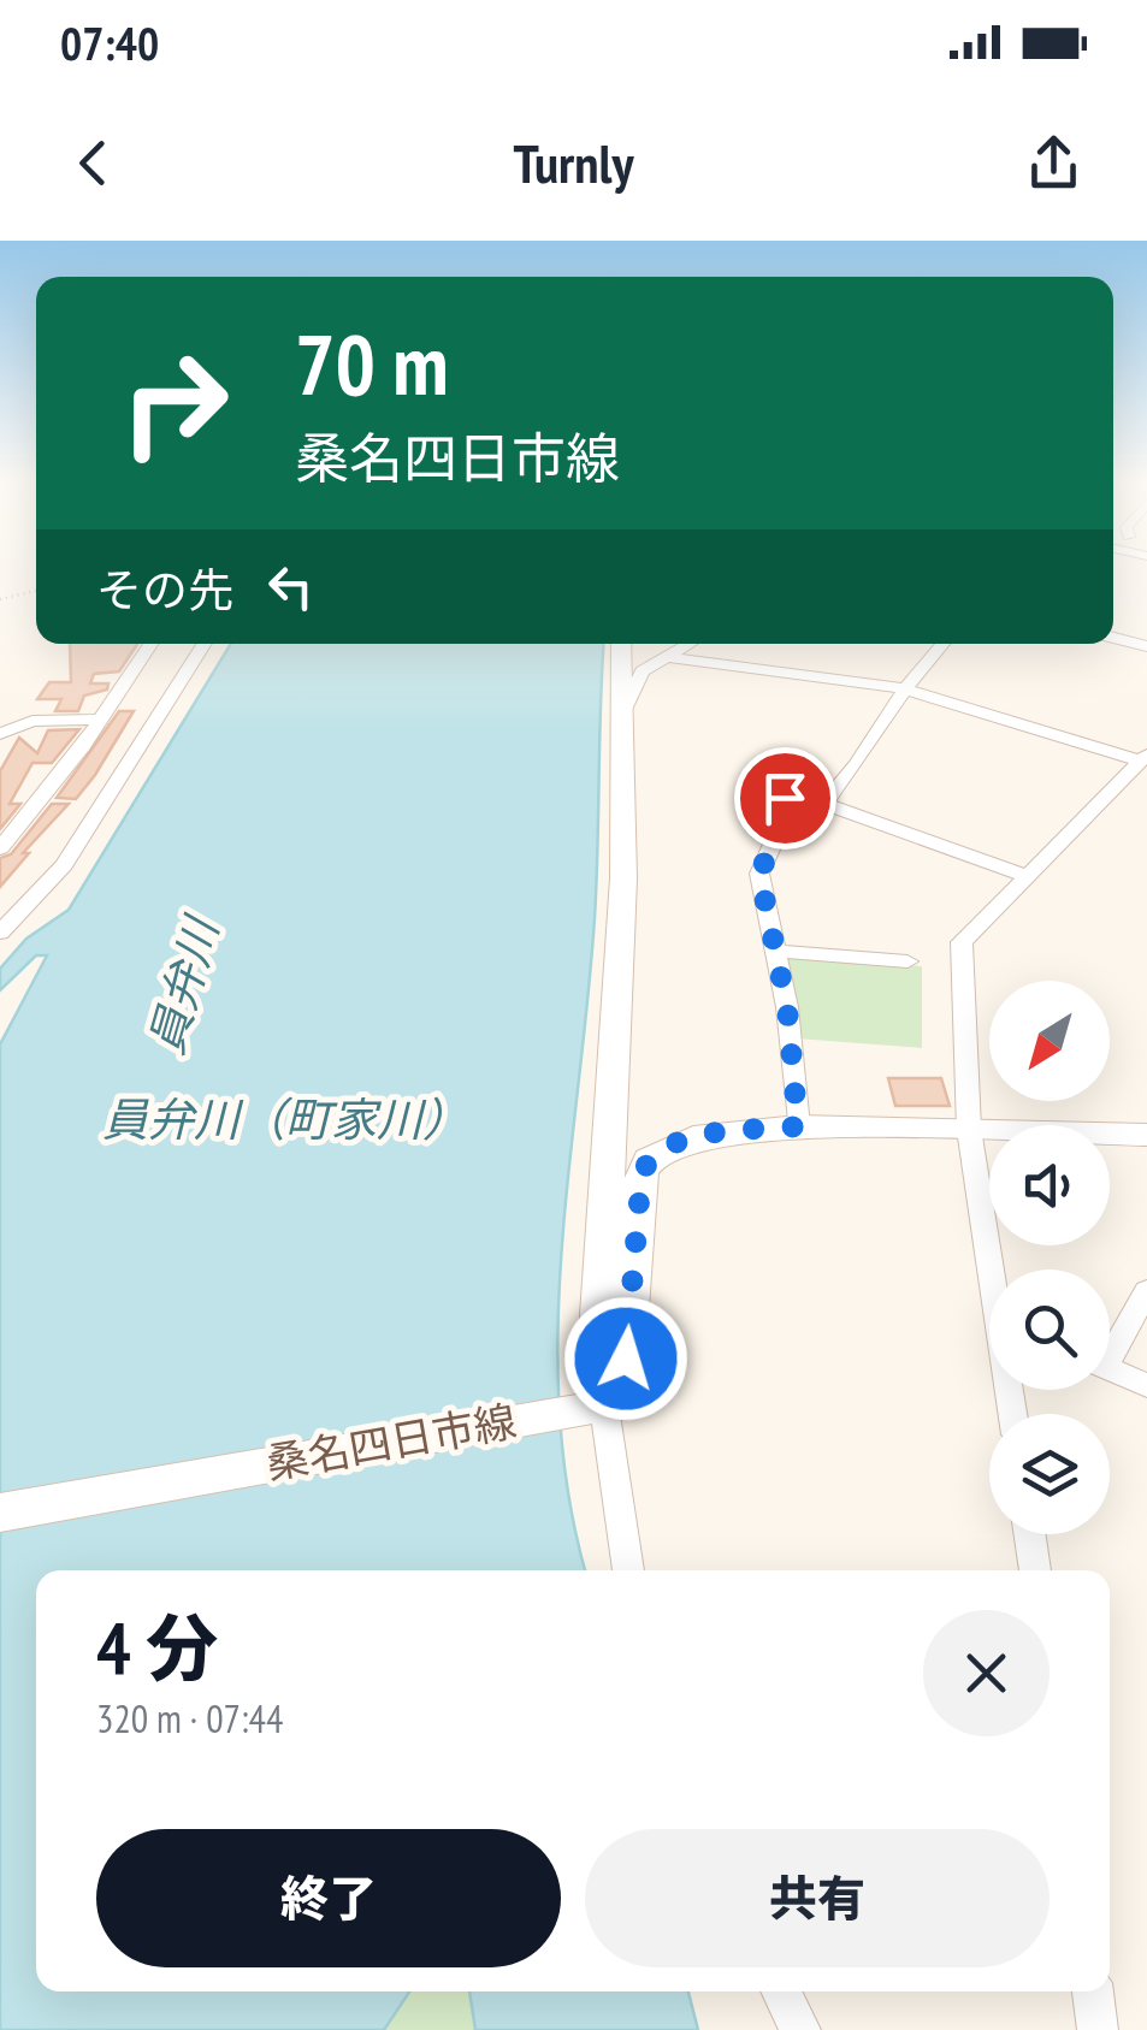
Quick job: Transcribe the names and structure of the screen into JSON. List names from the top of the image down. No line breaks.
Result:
{"streets":{"street":["桑名四日市線"]},"water":["員弁川","員弁川（町家川）"],"north":"bottom left","page":{"status":"07:40","header":"Turnly","turn":["70 m","桑名四日市線"],"then":"その先","heading":["4 分","320 m · 07:44"],"buttons":["終了","共有"]}}
